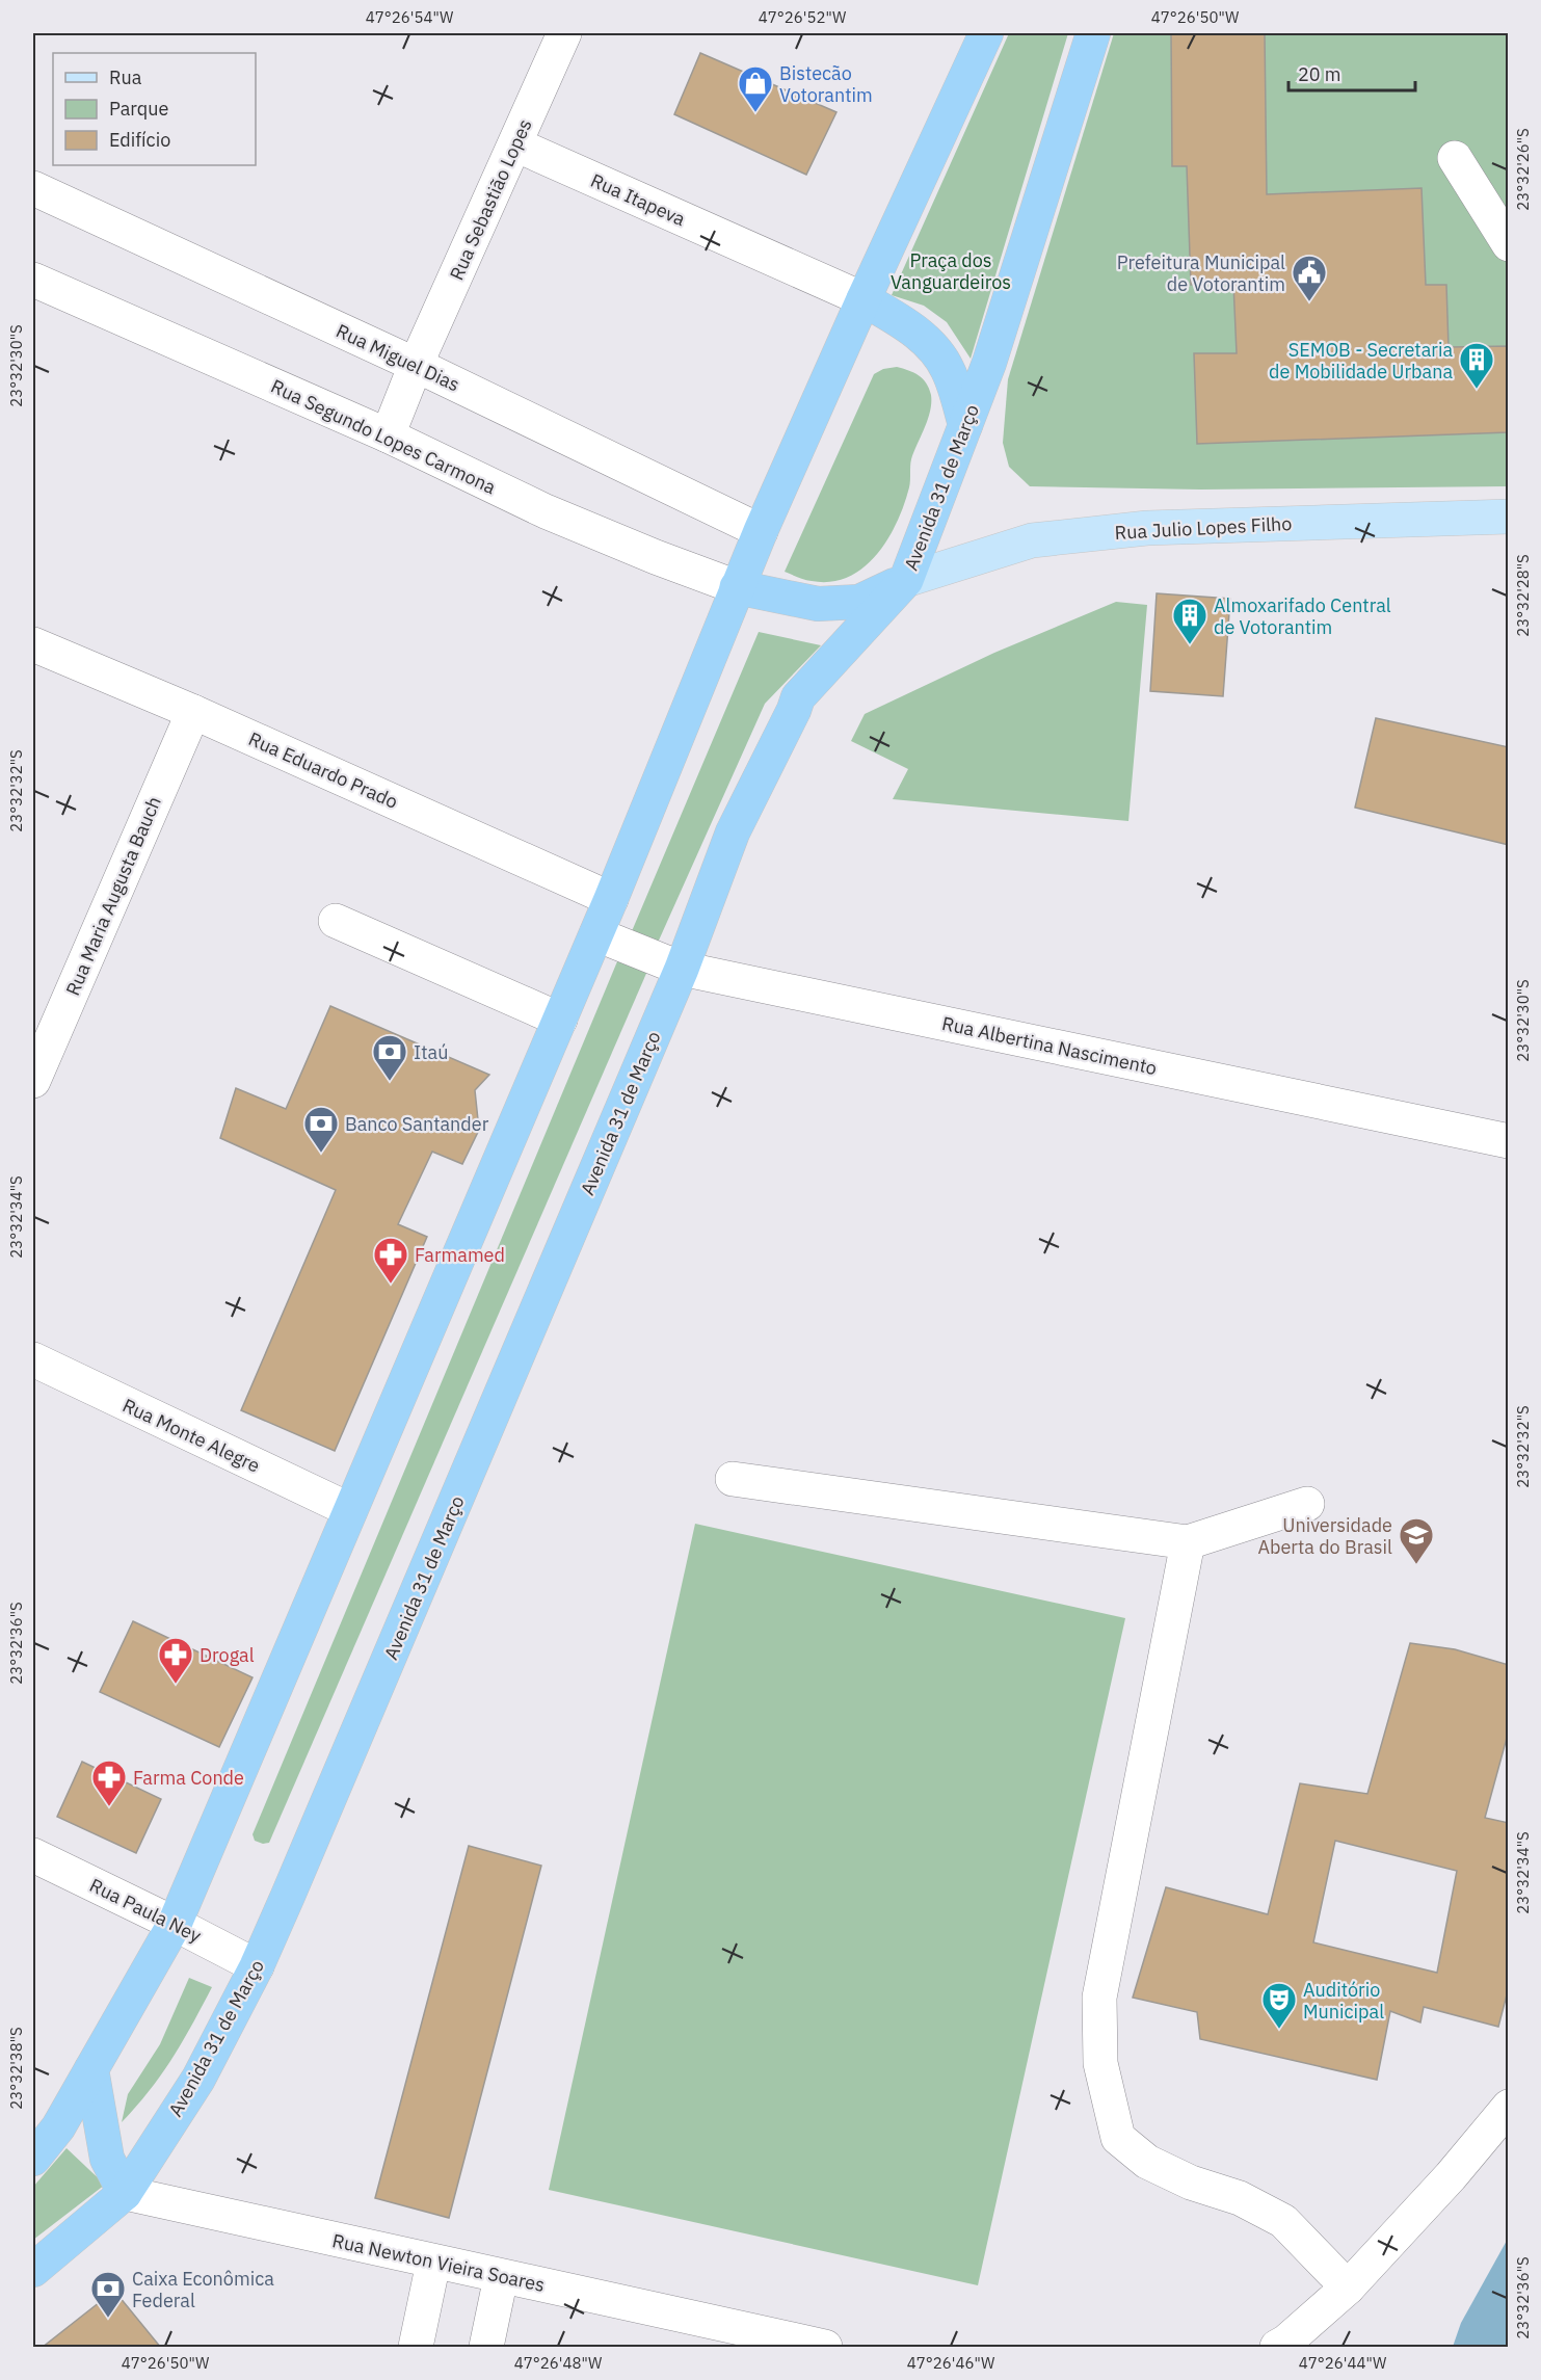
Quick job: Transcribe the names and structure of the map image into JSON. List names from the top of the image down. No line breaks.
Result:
{"streets":{"highway":["Avenida 31 de Março"],"main road":["Rua Julio Lopes Filho"],"street":["Rua Sebastião Lopes","Rua Itapeva","Rua Miguel Dias","Rua Segundo Lopes Carmona","Rua Eduardo Prado","Rua Maria Augusta Bauch","Rua Albertina Nascimento","Rua Monte Alegre","Rua Paula Ney","Rua Newton Vieira Soares"]},"crossings":[["Rua Sebastião Lopes","Rua Itapeva"],["Rua Sebastião Lopes","Rua Miguel Dias"],["Rua Sebastião Lopes","Rua Segundo Lopes Carmona"],["Avenida 31 de Março","Rua Julio Lopes Filho"],["Avenida 31 de Março","Rua Albertina Nascimento"],["Avenida 31 de Março","Rua Paula Ney"],["Avenida 31 de Março","Rua Newton Vieira Soares"],["Rua Eduardo Prado","Rua Maria Augusta Bauch"]],"parks":["Praça dos Vanguardeiros"],"places":{"shop":["Bistecão Votorantim"],"public building":["Prefeitura Municipal de Votorantim"],"building":["SEMOB - Secretaria de Mobilidade Urbana","Almoxarifado Central de Votorantim"],"bank":["Itaú","Banco Santander","Caixa Econômica Federal"],"pharmacy":["Farmamed","Drogal","Farma Conde"],"school or university":["Universidade Aberta do Brasil"],"theatre":["Auditório Municipal"]},"legend":["Rua","Parque","Edifício"],"scale_bar":"20 m","coordinates":["47°26'54\"W","47°26'52\"W","47°26'50\"W","23°32'26\"S","23°32'30\"S","23°32'28\"S","23°32'32\"S","23°32'34\"S","23°32'36\"S","23°32'38\"S","47°26'48\"W","47°26'46\"W","47°26'44\"W"]}
